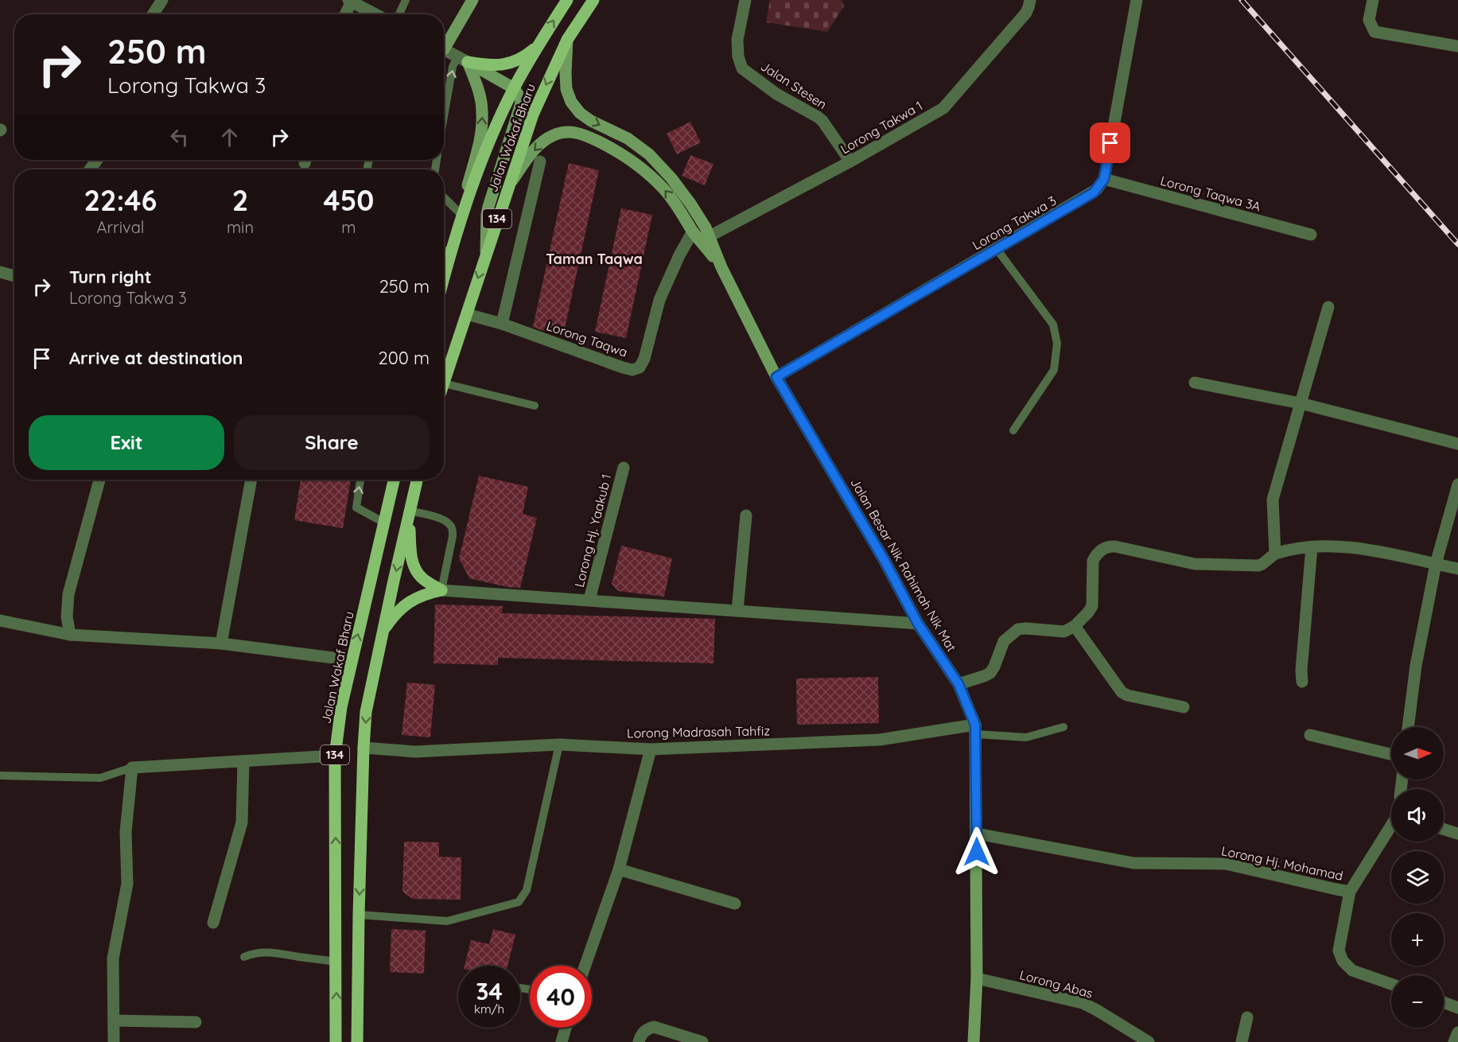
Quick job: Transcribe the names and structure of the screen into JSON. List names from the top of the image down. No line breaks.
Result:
{"streets":{"main road":["Jalan Wakaf Bharu","134"],"street":["Jalan Stesen","Lorong Takwa 1","Lorong Taqwa 3A","Lorong Takwa 3","Lorong Taqwa","Lorong Hj. Yaakub 1","Jalan Besar Nik Rahimah Nik Mat","Lorong Madrasah Tahfiz","Lorong Hj. Mohamad","Lorong Abas"]},"crossings":[["Jalan Stesen","Lorong Takwa 1"],["Lorong Takwa 1","Jalan Besar Nik Rahimah Nik Mat"],["Jalan Wakaf Bharu","Lorong Taqwa"],["Jalan Wakaf Bharu","Jalan Besar Nik Rahimah Nik Mat"],["Lorong Taqwa 3A","Lorong Takwa 3"],["134","Lorong Madrasah Tahfiz"],["Lorong Takwa 3","Jalan Besar Nik Rahimah Nik Mat"],["Lorong Taqwa","Jalan Besar Nik Rahimah Nik Mat"],["Jalan Besar Nik Rahimah Nik Mat","Lorong Madrasah Tahfiz"],["Jalan Besar Nik Rahimah Nik Mat","Lorong Hj. Mohamad"],["Jalan Besar Nik Rahimah Nik Mat","Lorong Abas"]],"districts":["Taman Taqwa"],"north":"right","page":{"turn":["250 m","Lorong Takwa 3"],"eta":["22:46","Arrival","2","min","450","m"],"list":[{"name":"Turn right","note":"Lorong Takwa 3","value":"250 m"},{"name":"Arrive at destination","value":"200 m"}],"buttons":["Exit","Share"],"map_buttons":["+","−"],"speed":"34 km/h","limit":"40"}}
